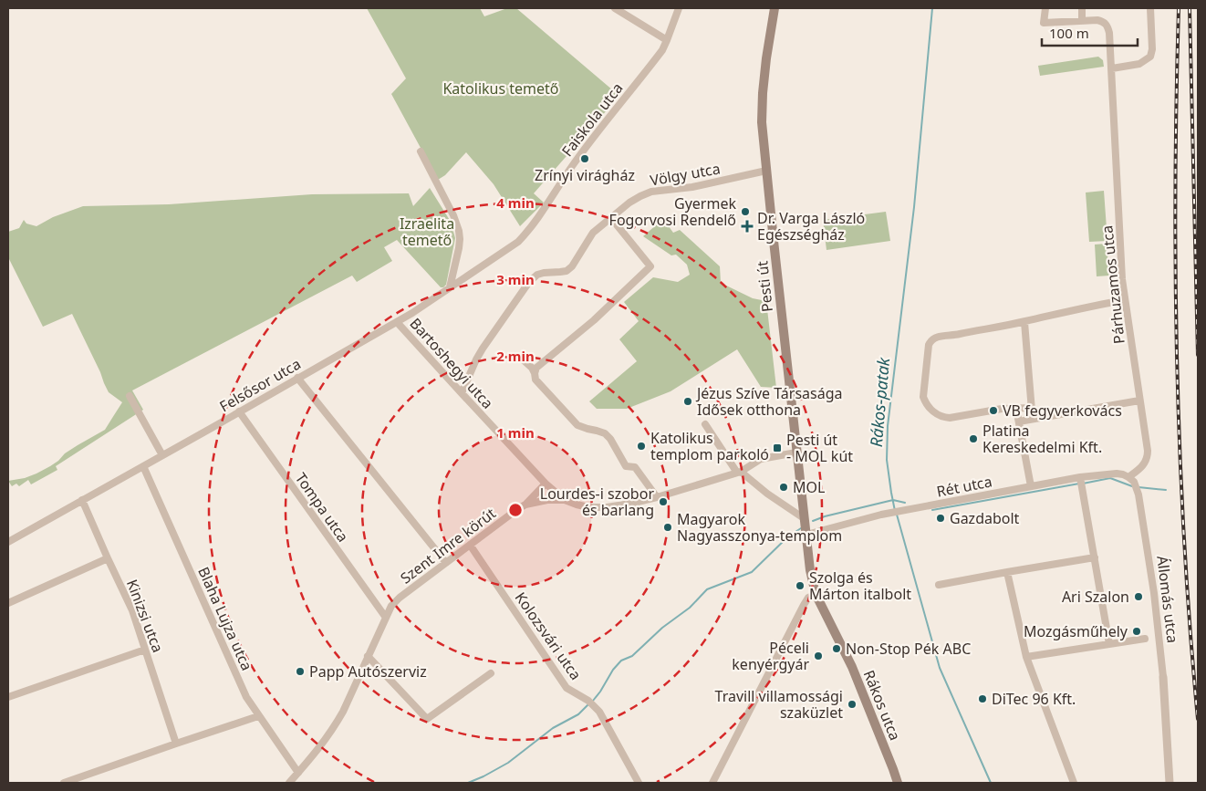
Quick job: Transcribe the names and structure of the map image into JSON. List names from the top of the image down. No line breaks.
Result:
{"streets":{"main road":["Pesti út","Rákos utca"],"street":["Faiskola utca","Völgy utca","Párhuzamos utca","Bartoshegyi utca","Felsősor utca","Rét utca","Tompa utca","Szent Imre körút","Állomás utca","Kinizsi utca","Blaha Lujza utca","Kolozsvári utca"]},"crossings":[["Faiskola utca","Felsősor utca"],["Völgy utca","Pesti út"],["Völgy utca","Bartoshegyi utca"],["Párhuzamos utca","Rét utca"],["Párhuzamos utca","Állomás utca"],["Pesti út","Rét utca"],["Pesti út","Szent Imre körút"],["Pesti út","Rákos utca"],["Bartoshegyi utca","Felsősor utca"],["Bartoshegyi utca","Szent Imre körút"],["Felsősor utca","Tompa utca"],["Felsősor utca","Kinizsi utca"],["Felsősor utca","Blaha Lujza utca"],["Rét utca","Állomás utca"],["Rét utca","Rákos utca"],["Tompa utca","Szent Imre körút"],["Szent Imre körút","Blaha Lujza utca"],["Szent Imre körút","Kolozsvári utca"]],"water":["Rákos-patak"],"parks":["Katolikus temető","Izraelita temető"],"places":{"other":["Zrínyi virágház","Gyermek Fogorvosi Rendelő","Jézus Szíve Társasága Idősek otthona","VB fegyverkovács","Platina Kereskedelmi Kft.","Katolikus templom parkoló","MOL","Lourdes-i szobor és barlang","Gazdabolt","Magyarok Nagyasszonya-templom","Szolga és Márton italbolt","Ari Szalon","Mozgásműhely","Non-Stop Pék ABC","Péceli kenyérgyár","Papp Autószerviz","DiTec 96 Kft.","Travill villamossági szaküzlet"],"health":["Dr. Varga László Egészségház"],"transit":["Pesti út - MOL kút"]},"scale_bar":"100 m","rings":["4 min","3 min","2 min","1 min"]}
